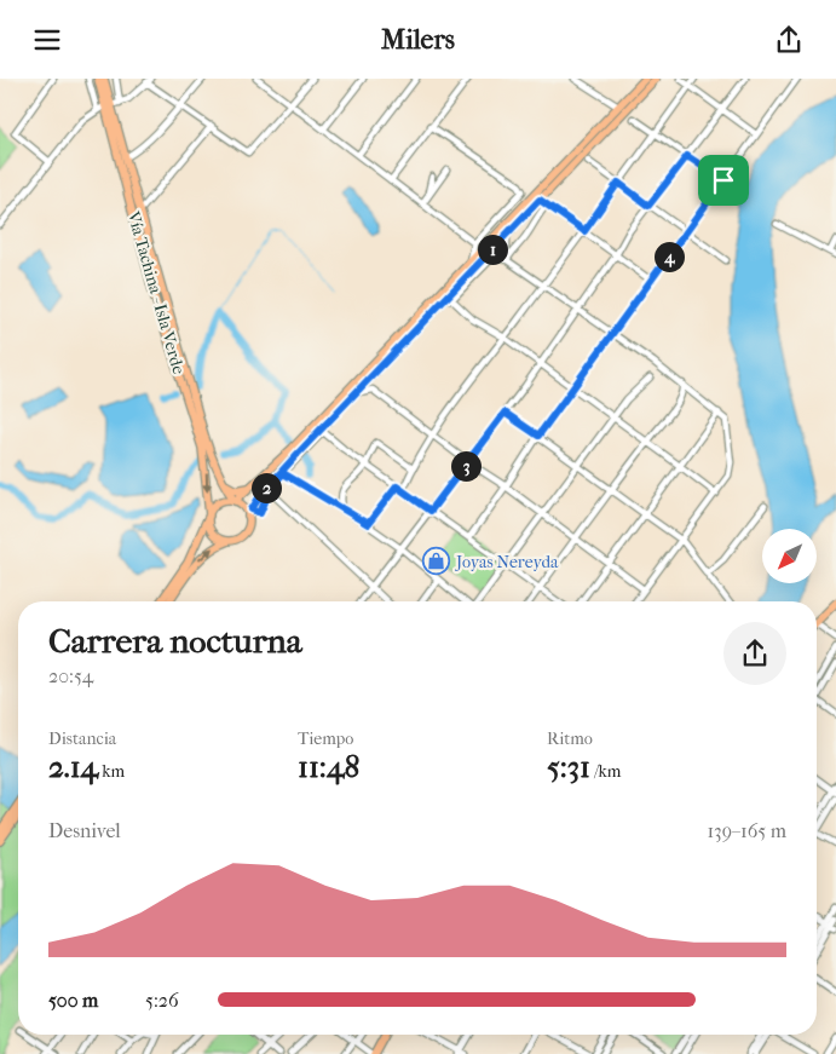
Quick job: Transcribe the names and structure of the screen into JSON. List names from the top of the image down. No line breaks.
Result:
{"streets":{"main road":["Vía Tachina - Isla Verde"]},"places":{"shop":["Joyas Nereyda"]},"north":"bottom left","page":{"header":"Milers","pins":["1","4","3","2"],"heading":["Carrera nocturna","20:54"],"stats":[["Distancia","2.14 km"],["Tiempo","11:48"],["Ritmo","5:31 /km"]],"chart":["Desnivel","139–165 m"],"list":[{"name":"500 m","note":"5:26"}]}}
